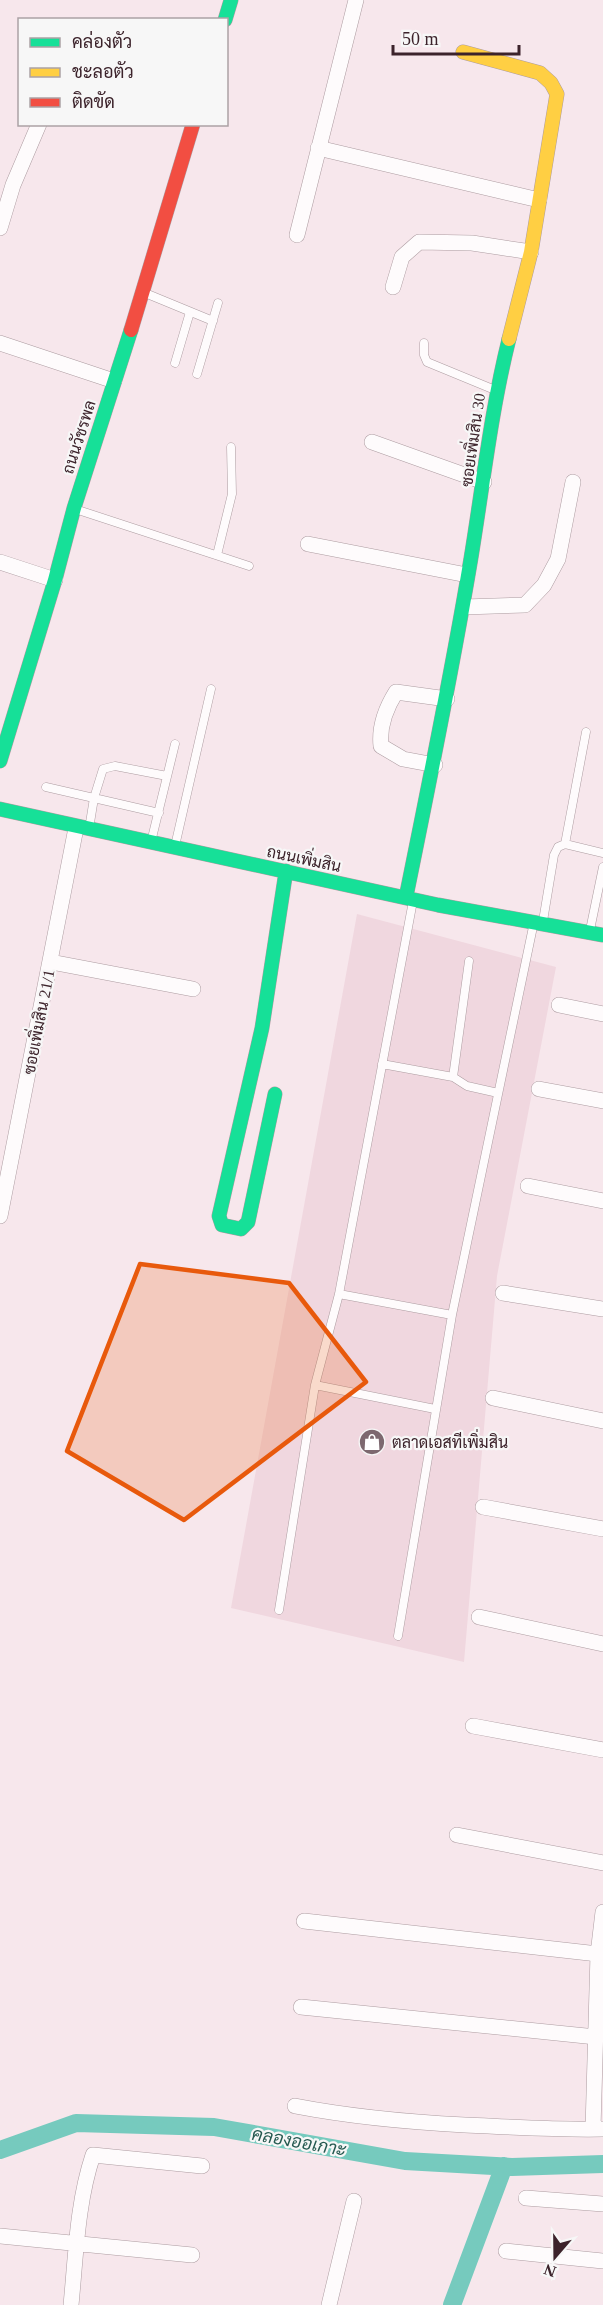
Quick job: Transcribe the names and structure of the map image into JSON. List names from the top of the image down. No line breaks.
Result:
{"streets":{"street":["ถนนวัชรพล","ซอยเพิ่มสิน 30","ถนนเพิ่มสิน","ซอยเพิ่มสิน 21/1"]},"crossings":[["ซอยเพิ่มสิน 30","ถนนเพิ่มสิน"],["ถนนเพิ่มสิน","ซอยเพิ่มสิน 21/1"]],"water":["คลองออเกาะ"],"places":{"shop":["ตลาดเอสทีเพิ่มสิน"]},"legend":["คล่องตัว","ชะลอตัว","ติดขัด"],"scale_bar":"50 m","north":"bottom"}
